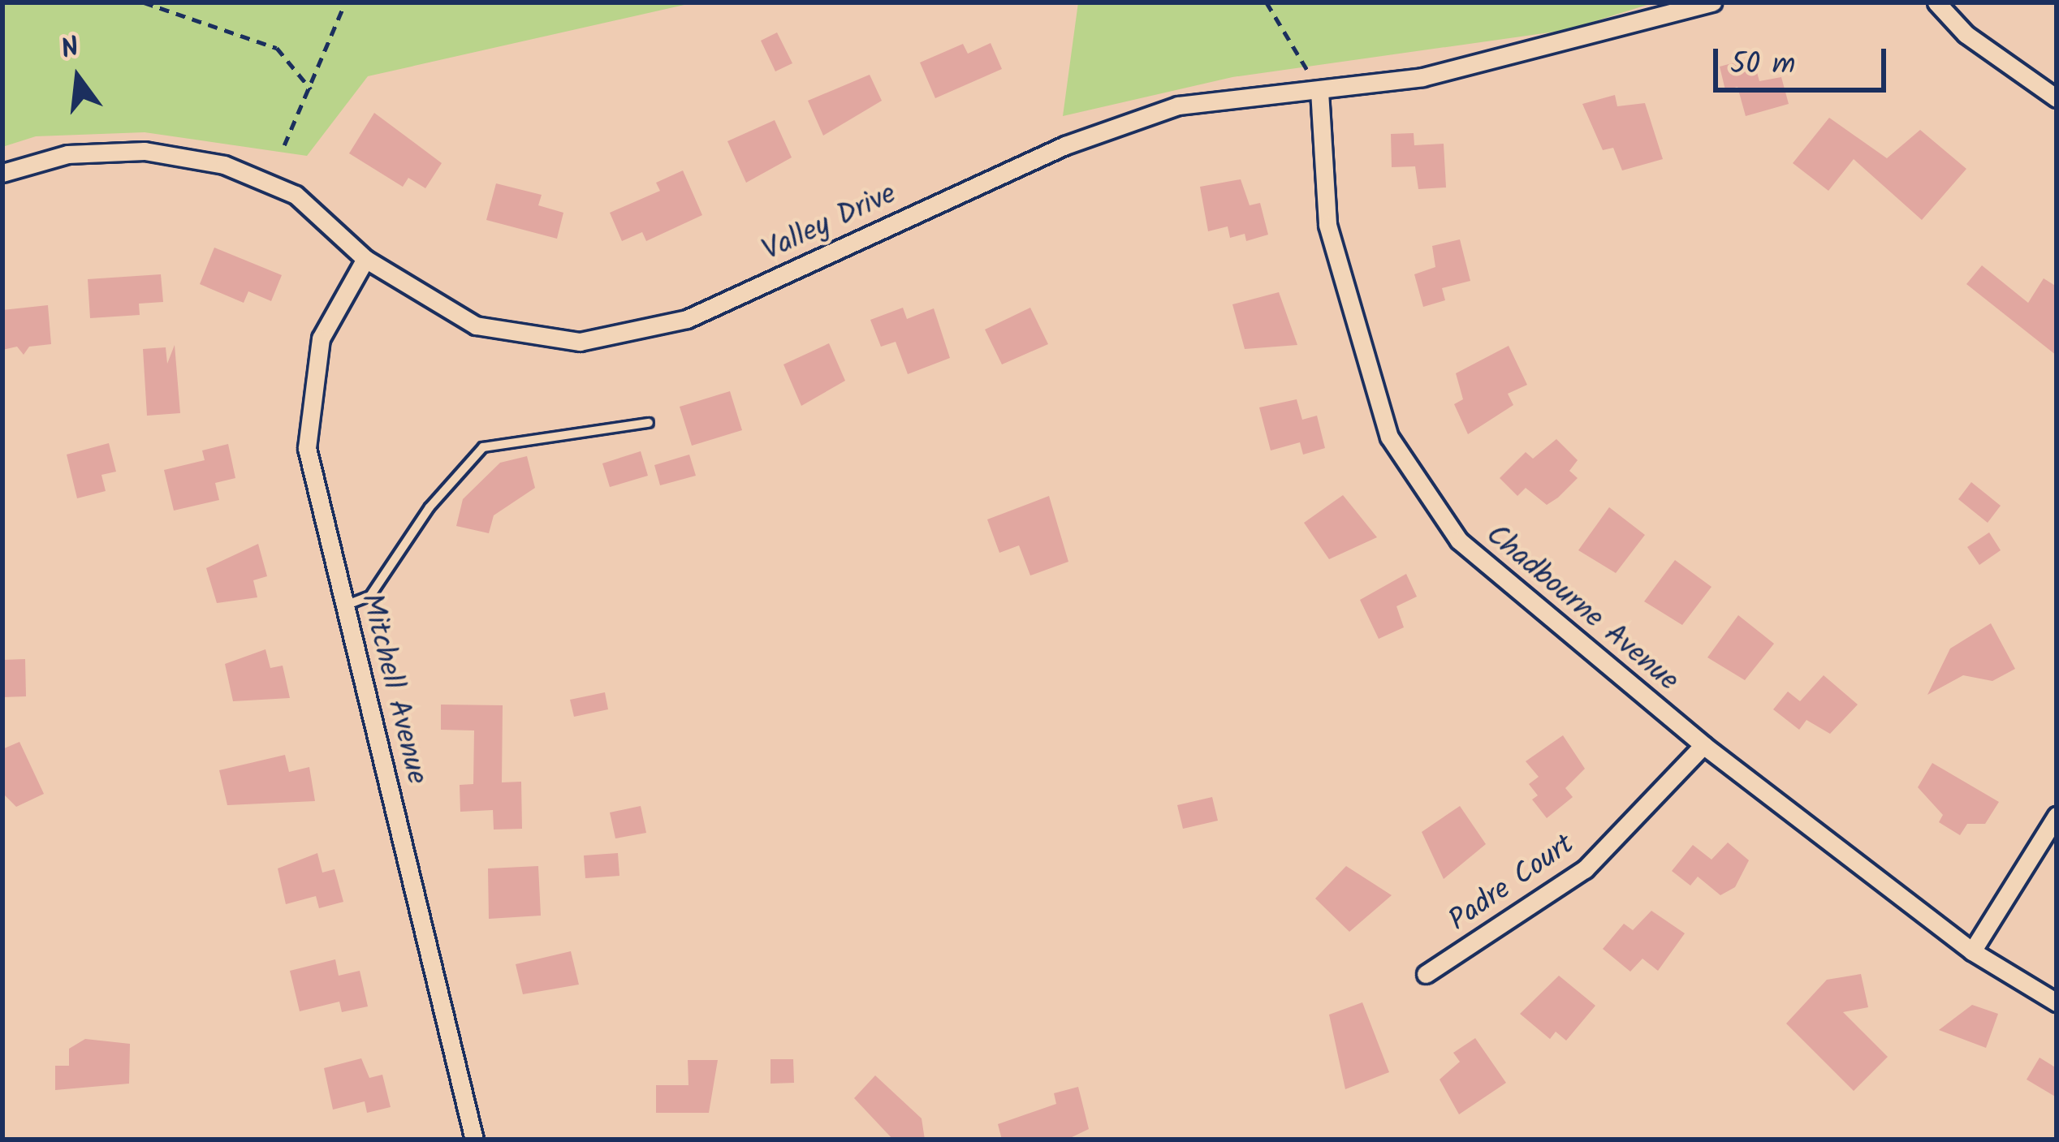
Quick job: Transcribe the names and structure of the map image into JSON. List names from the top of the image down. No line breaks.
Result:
{"streets":{"street":["Valley Drive","Chadbourne Avenue","Mitchell Avenue","Padre Court"]},"crossings":[["Valley Drive","Chadbourne Avenue"],["Valley Drive","Mitchell Avenue"],["Chadbourne Avenue","Padre Court"]],"scale_bar":"50 m","north":"top"}
